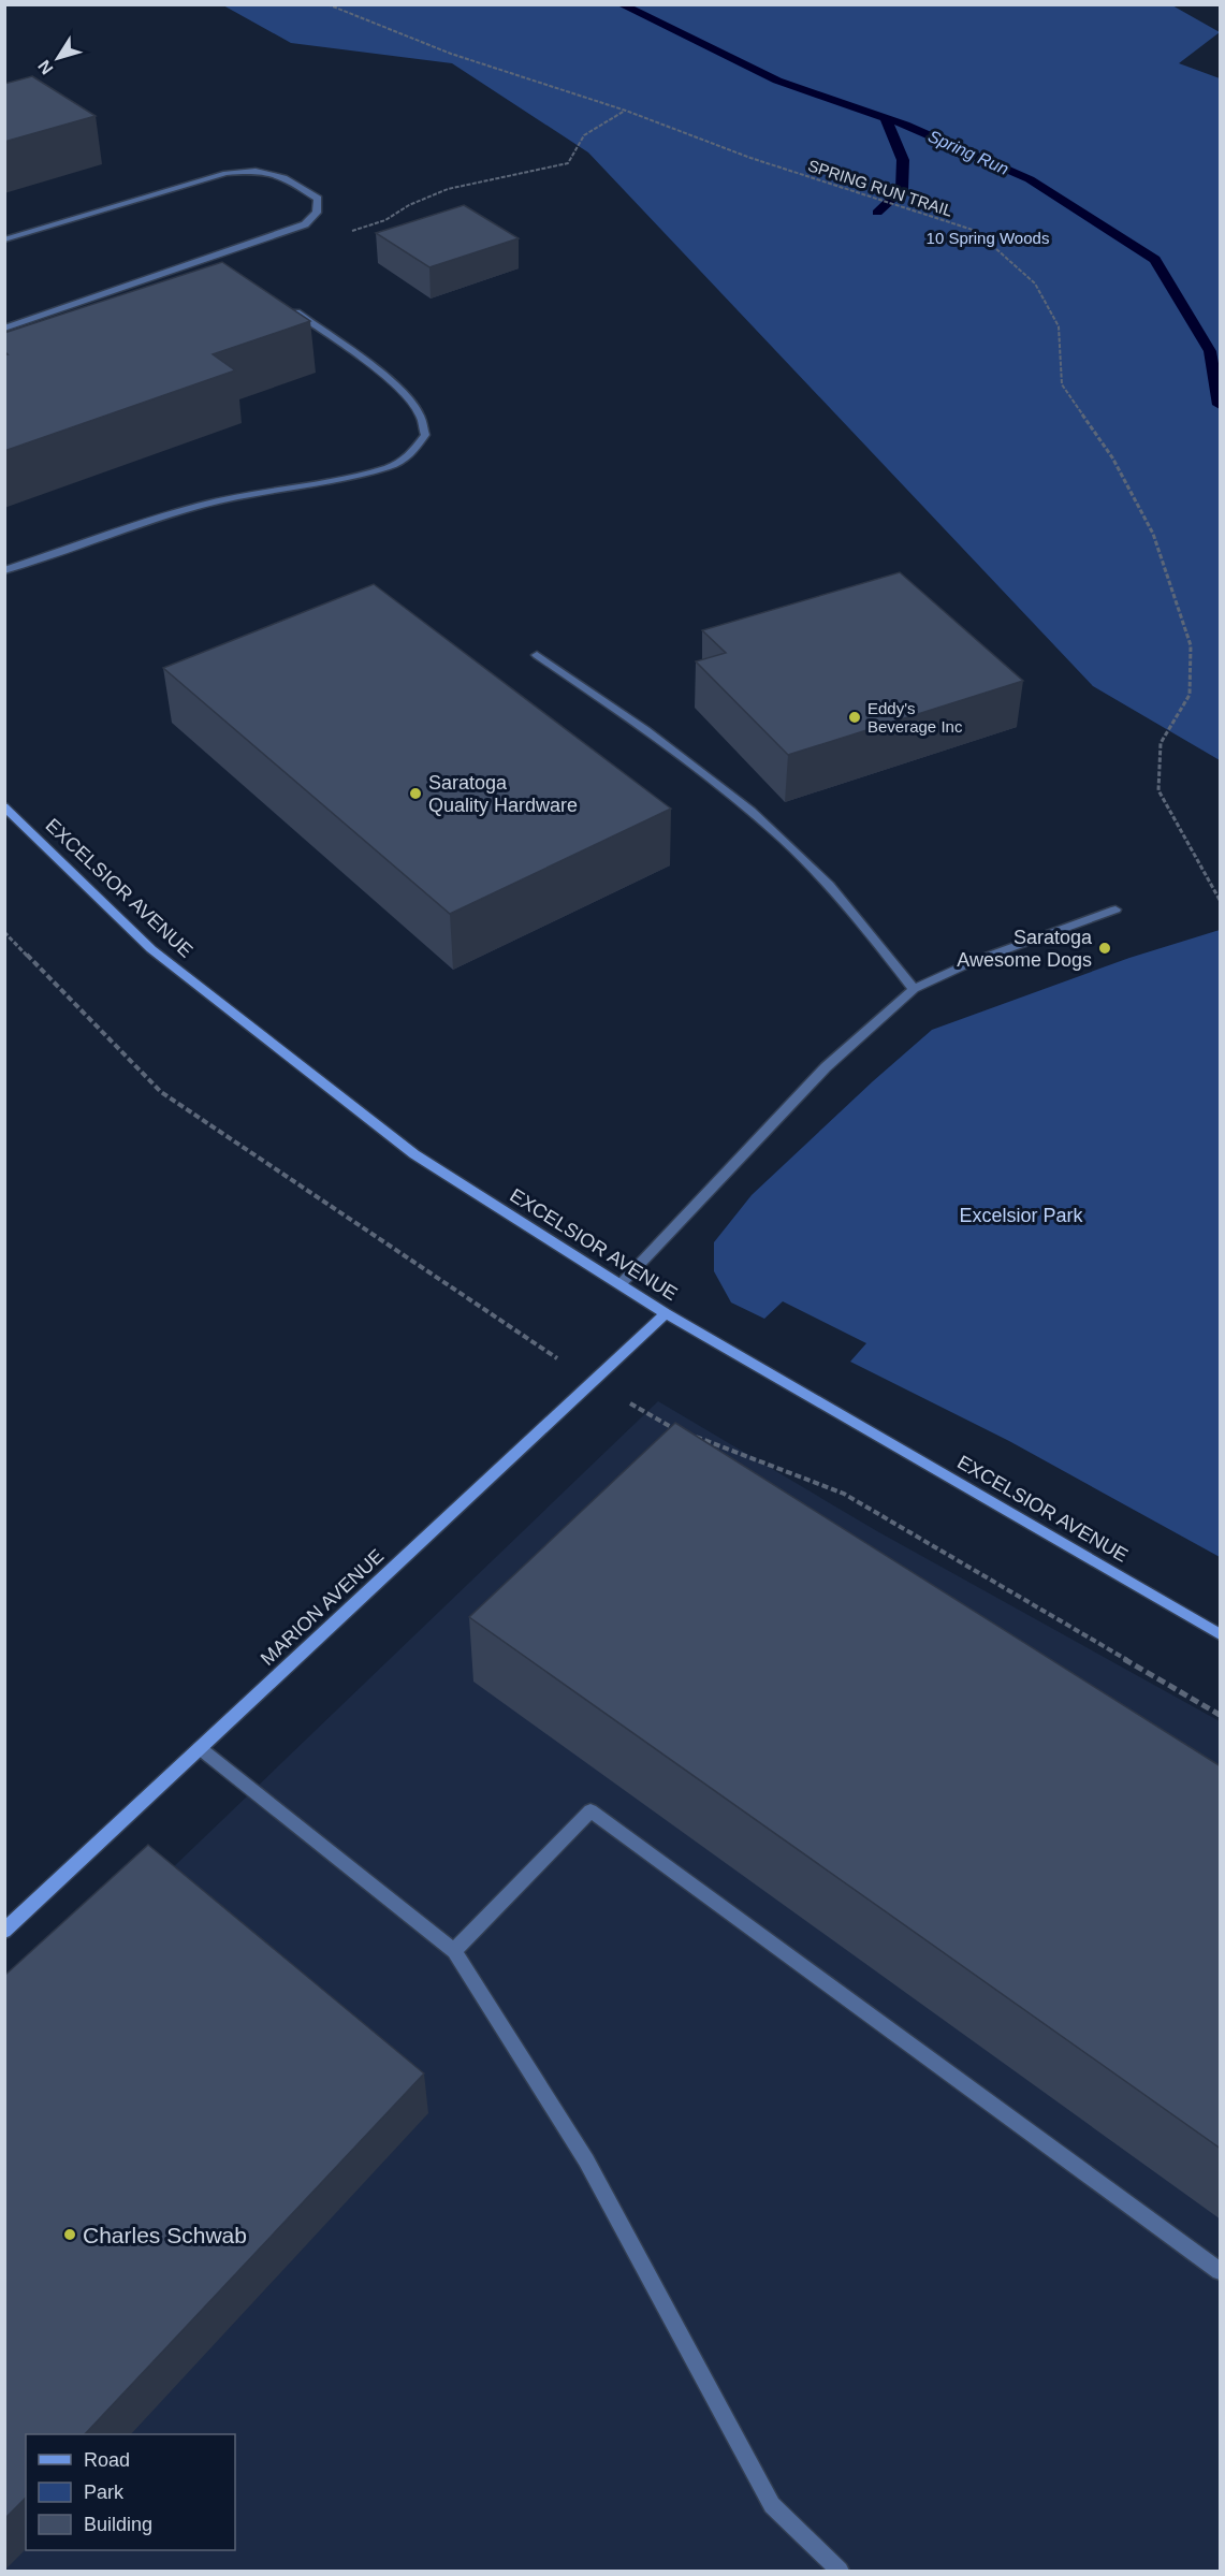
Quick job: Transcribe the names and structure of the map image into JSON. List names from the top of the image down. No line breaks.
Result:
{"streets":{"street":["EXCELSIOR AVENUE","MARION AVENUE"],"path":["SPRING RUN TRAIL"]},"crossings":[["EXCELSIOR AVENUE","MARION AVENUE"]],"water":["Spring Run"],"parks":["10 Spring Woods","Excelsior Park"],"places":["Eddy's Beverage Inc","Saratoga Quality Hardware","Saratoga Awesome Dogs","Charles Schwab"],"legend":["Road","Park","Building"],"north":"bottom left"}
